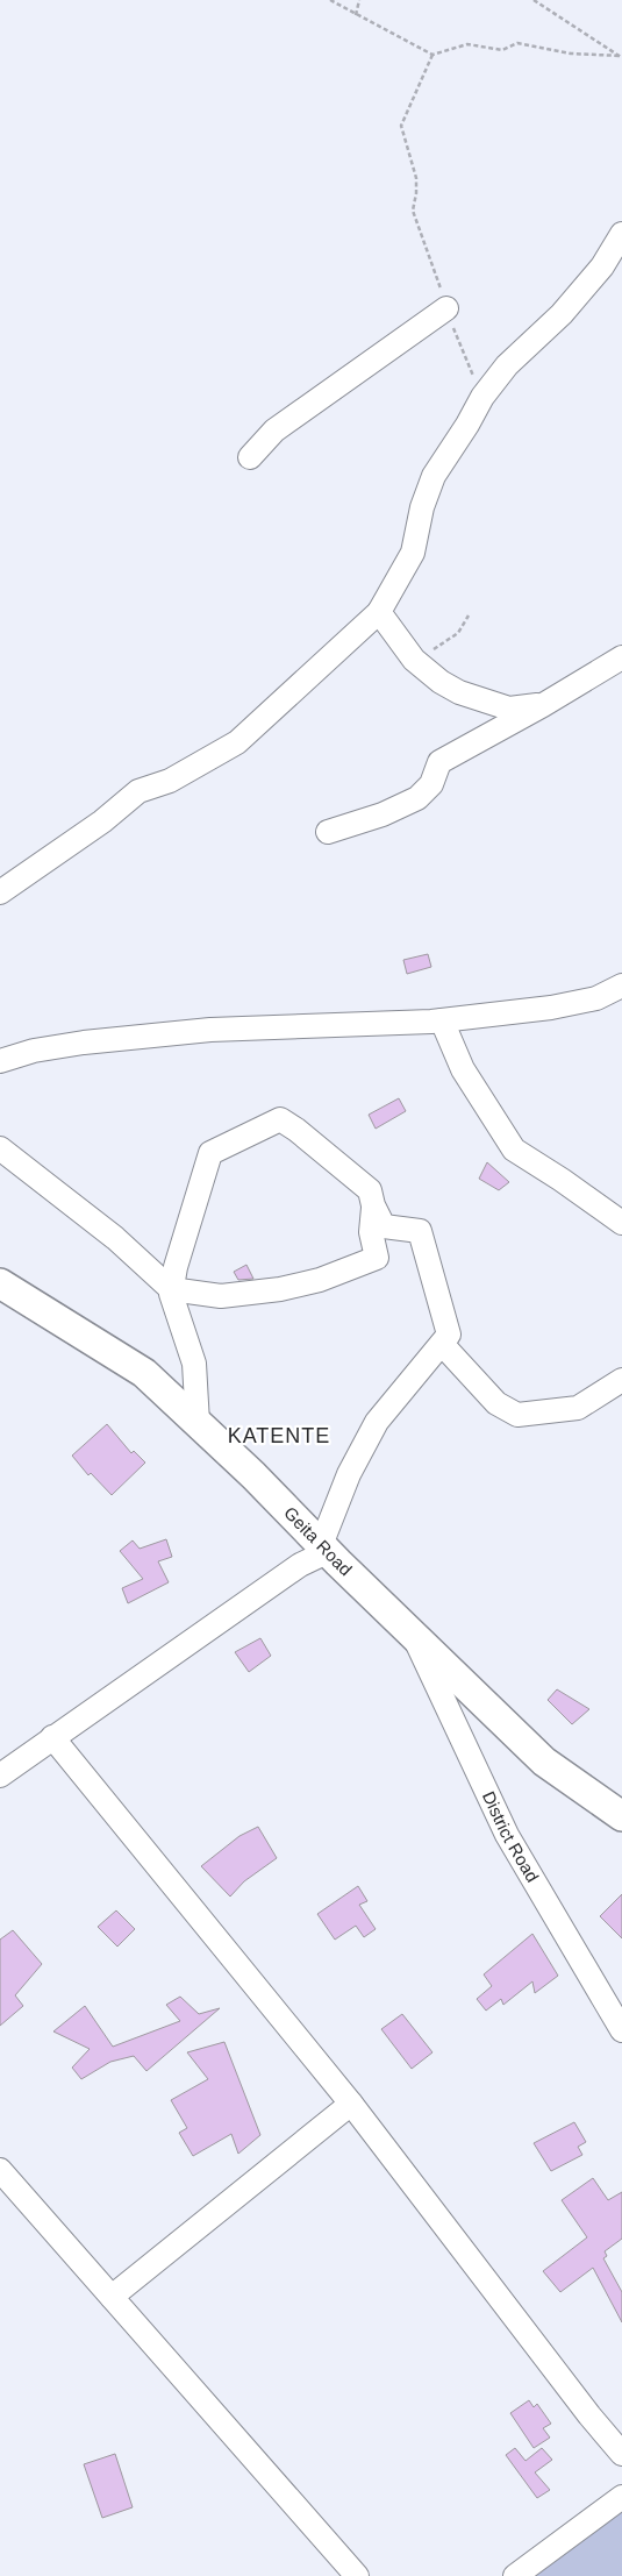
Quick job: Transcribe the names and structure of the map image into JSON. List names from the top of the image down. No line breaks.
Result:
{"streets":{"main road":["Geita Road"],"street":["District Road"]},"crossings":[["Geita Road","District Road"]],"districts":["KATENTE"]}
